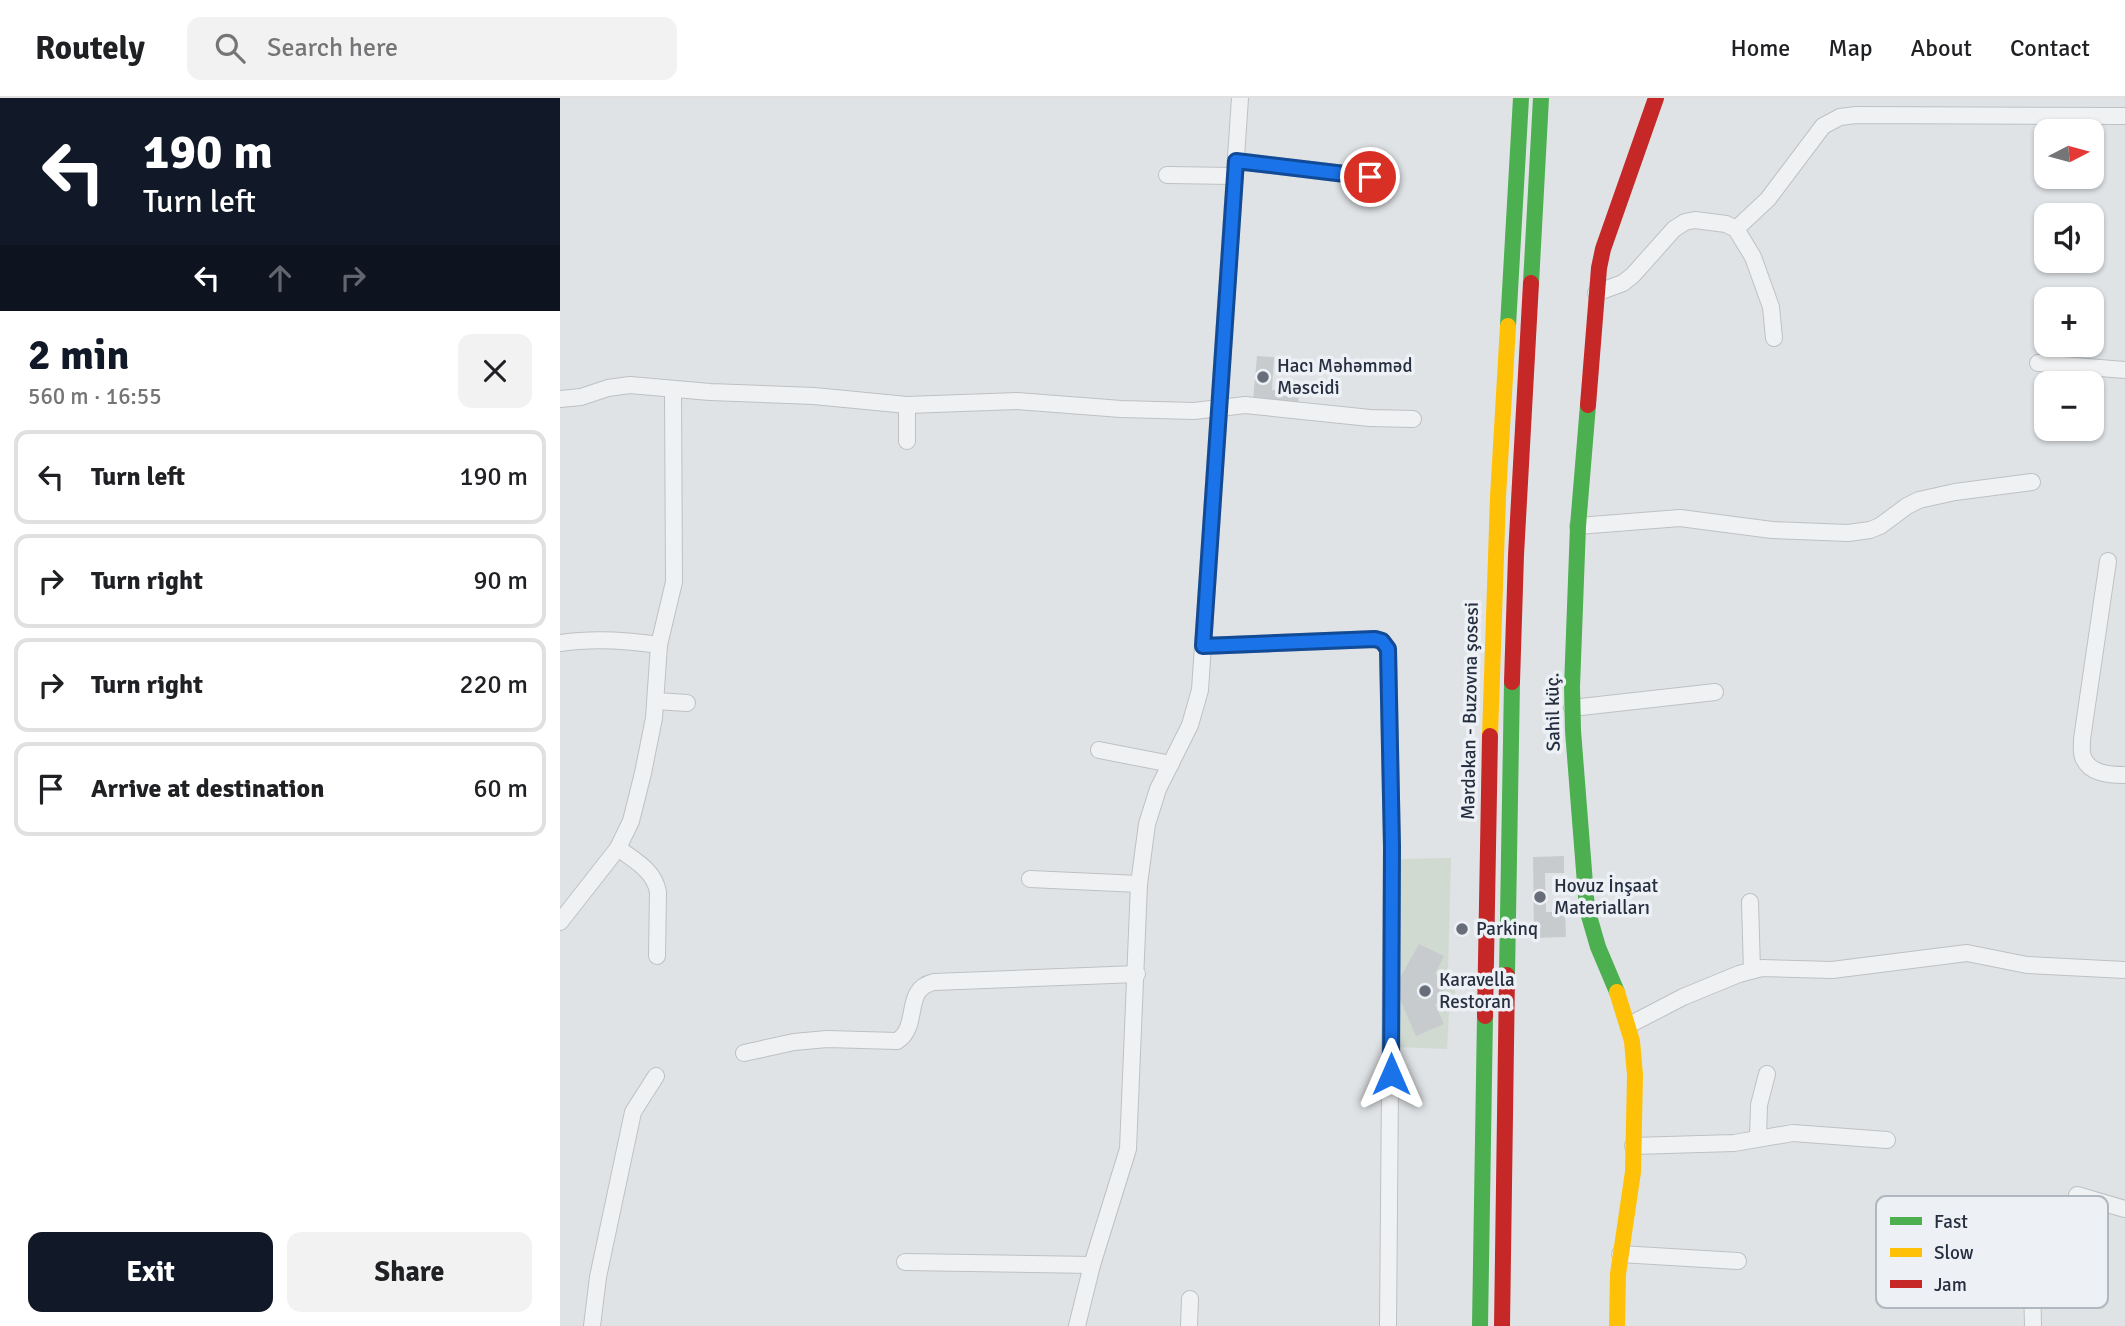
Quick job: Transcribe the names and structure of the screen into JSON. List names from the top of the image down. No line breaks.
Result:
{"streets":{"main road":["Mərdəkan - Buzovna şosesi","Sahil küç."]},"places":["Hacı Məhəmməd Məscidi","Hovuz İnşaat Materialları","Parkinq","Karavella Restoran"],"legend":["Fast","Slow","Jam"],"north":"right","page":{"header":"Routely","search":"Search here","nav":["Home","Map","About","Contact"],"turn":["190 m","Turn left"],"map_buttons":["+","−"],"heading":["2 min","560 m · 16:55"],"list":[{"name":"Turn left","value":"190 m"},{"name":"Turn right","value":"90 m"},{"name":"Turn right","value":"220 m"},{"name":"Arrive at destination","value":"60 m"}],"buttons":["Exit","Share"]}}
